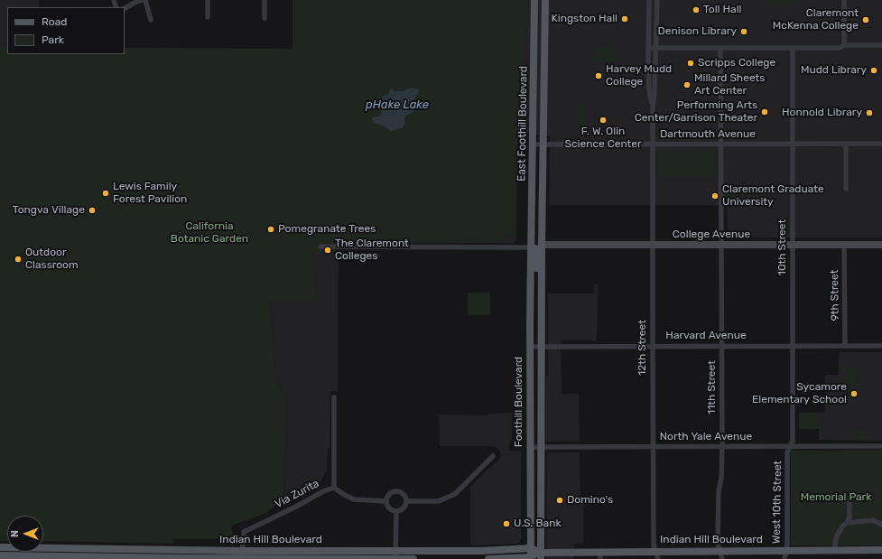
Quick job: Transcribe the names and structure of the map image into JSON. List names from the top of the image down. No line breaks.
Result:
{"streets":{"main road":["East Foothill Boulevard","Foothill Boulevard","Indian Hill Boulevard"],"street":["Dartmouth Avenue","College Avenue","10th Street","9th Street","Harvard Avenue","12th Street","11th Street","North Yale Avenue","Via Zurita","West 10th Street"]},"crossings":[["East Foothill Boulevard","Dartmouth Avenue"],["East Foothill Boulevard","College Avenue"],["East Foothill Boulevard","Foothill Boulevard"],["Dartmouth Avenue","10th Street"],["Dartmouth Avenue","12th Street"],["Dartmouth Avenue","11th Street"],["College Avenue","10th Street"],["College Avenue","9th Street"],["College Avenue","12th Street"],["College Avenue","11th Street"],["College Avenue","Foothill Boulevard"],["10th Street","Harvard Avenue"],["10th Street","North Yale Avenue"],["10th Street","West 10th Street"],["9th Street","Harvard Avenue"],["Harvard Avenue","12th Street"],["Harvard Avenue","11th Street"],["Harvard Avenue","Foothill Boulevard"],["12th Street","North Yale Avenue"],["12th Street","Indian Hill Boulevard"],["11th Street","North Yale Avenue"],["11th Street","Indian Hill Boulevard"],["Foothill Boulevard","North Yale Avenue"],["Foothill Boulevard","Indian Hill Boulevard"],["North Yale Avenue","West 10th Street"],["Via Zurita","Indian Hill Boulevard"],["West 10th Street","Indian Hill Boulevard"]],"water":["pHake Lake"],"parks":["California Botanic Garden","Memorial Park"],"places":["Toll Hall","Kingston Hall","Claremont McKenna College","Denison Library","Scripps College","Mudd Library","Harvey Mudd College","Millard Sheets Art Center","Performing Arts Center/Garrison Theater","Honnold Library","F. W. Olin Science Center","Lewis Family Forest Pavilion","Claremont Graduate University","Tongva Village","Pomegranate Trees","The Claremont Colleges","Outdoor Classroom","Sycamore Elementary School","Domino's","U.S. Bank"],"legend":["Road","Park"],"north":"left"}
